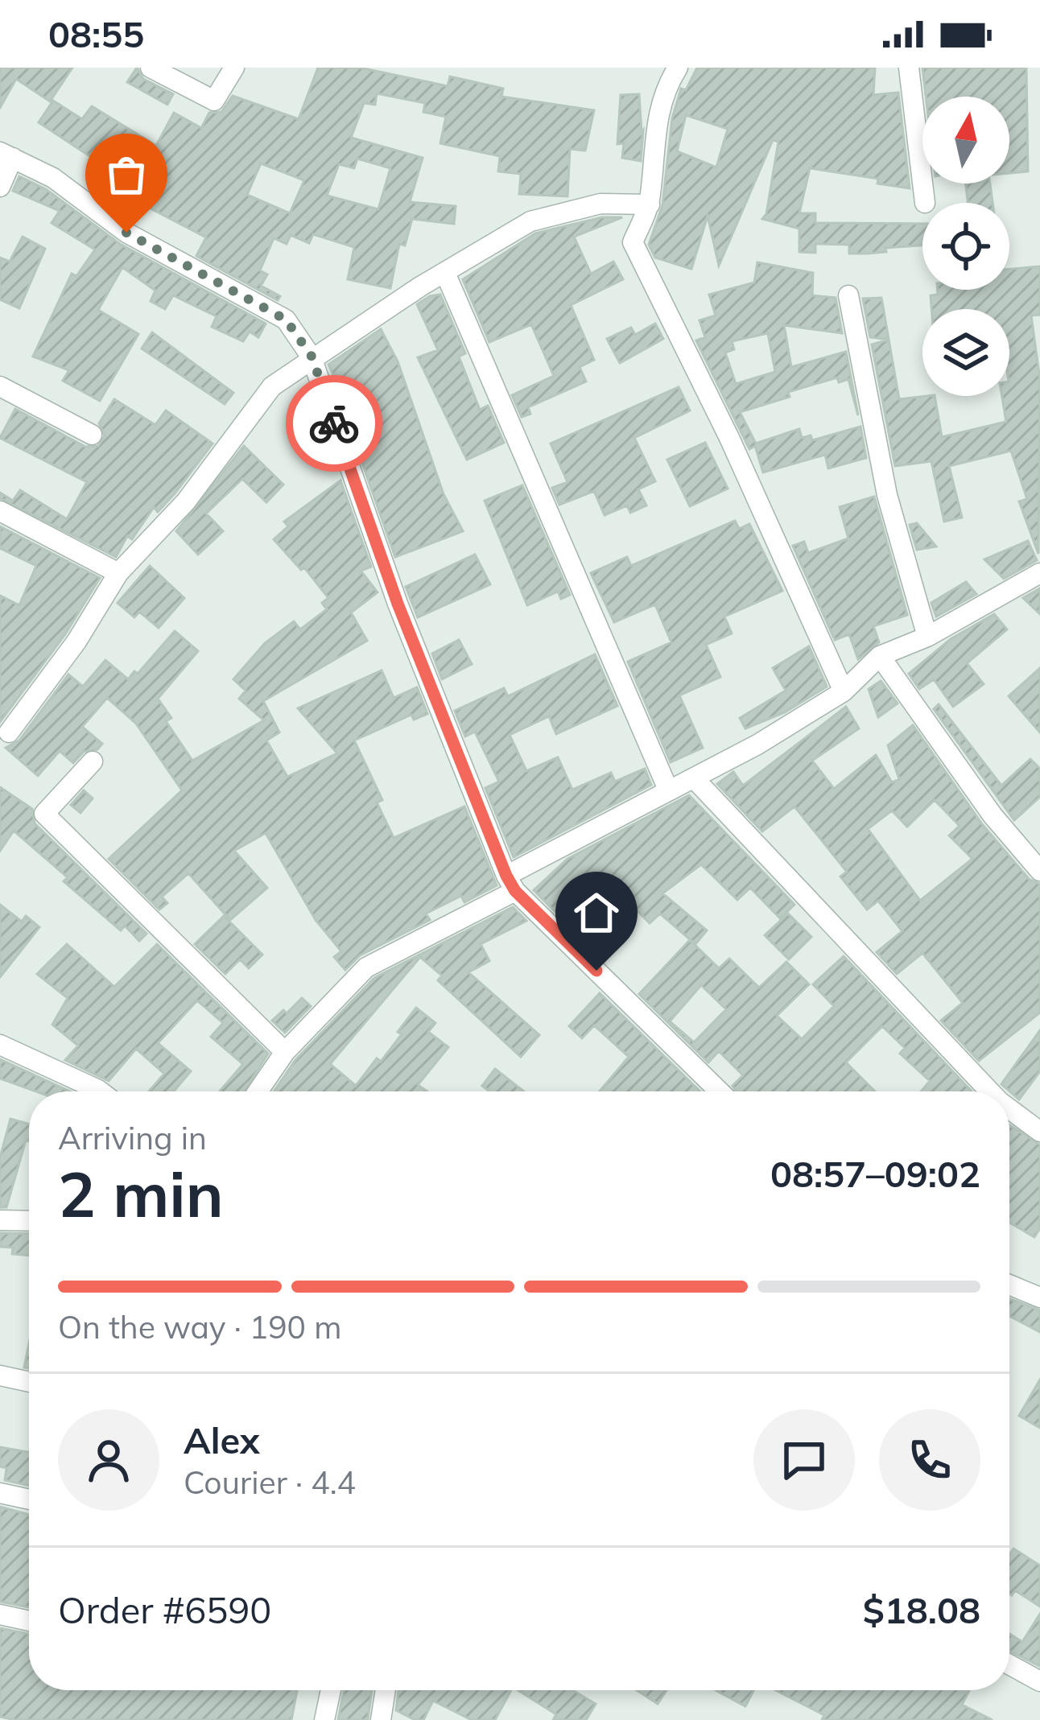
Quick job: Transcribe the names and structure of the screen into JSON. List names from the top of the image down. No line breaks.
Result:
{"north":"top","page":{"status":"08:55","heading":["2 min","Arriving in","08:57–09:02"],"panel":["Alex","Courier · 4.4","Order #6590","$18.08"],"bar":"On the way · 190 m"}}
